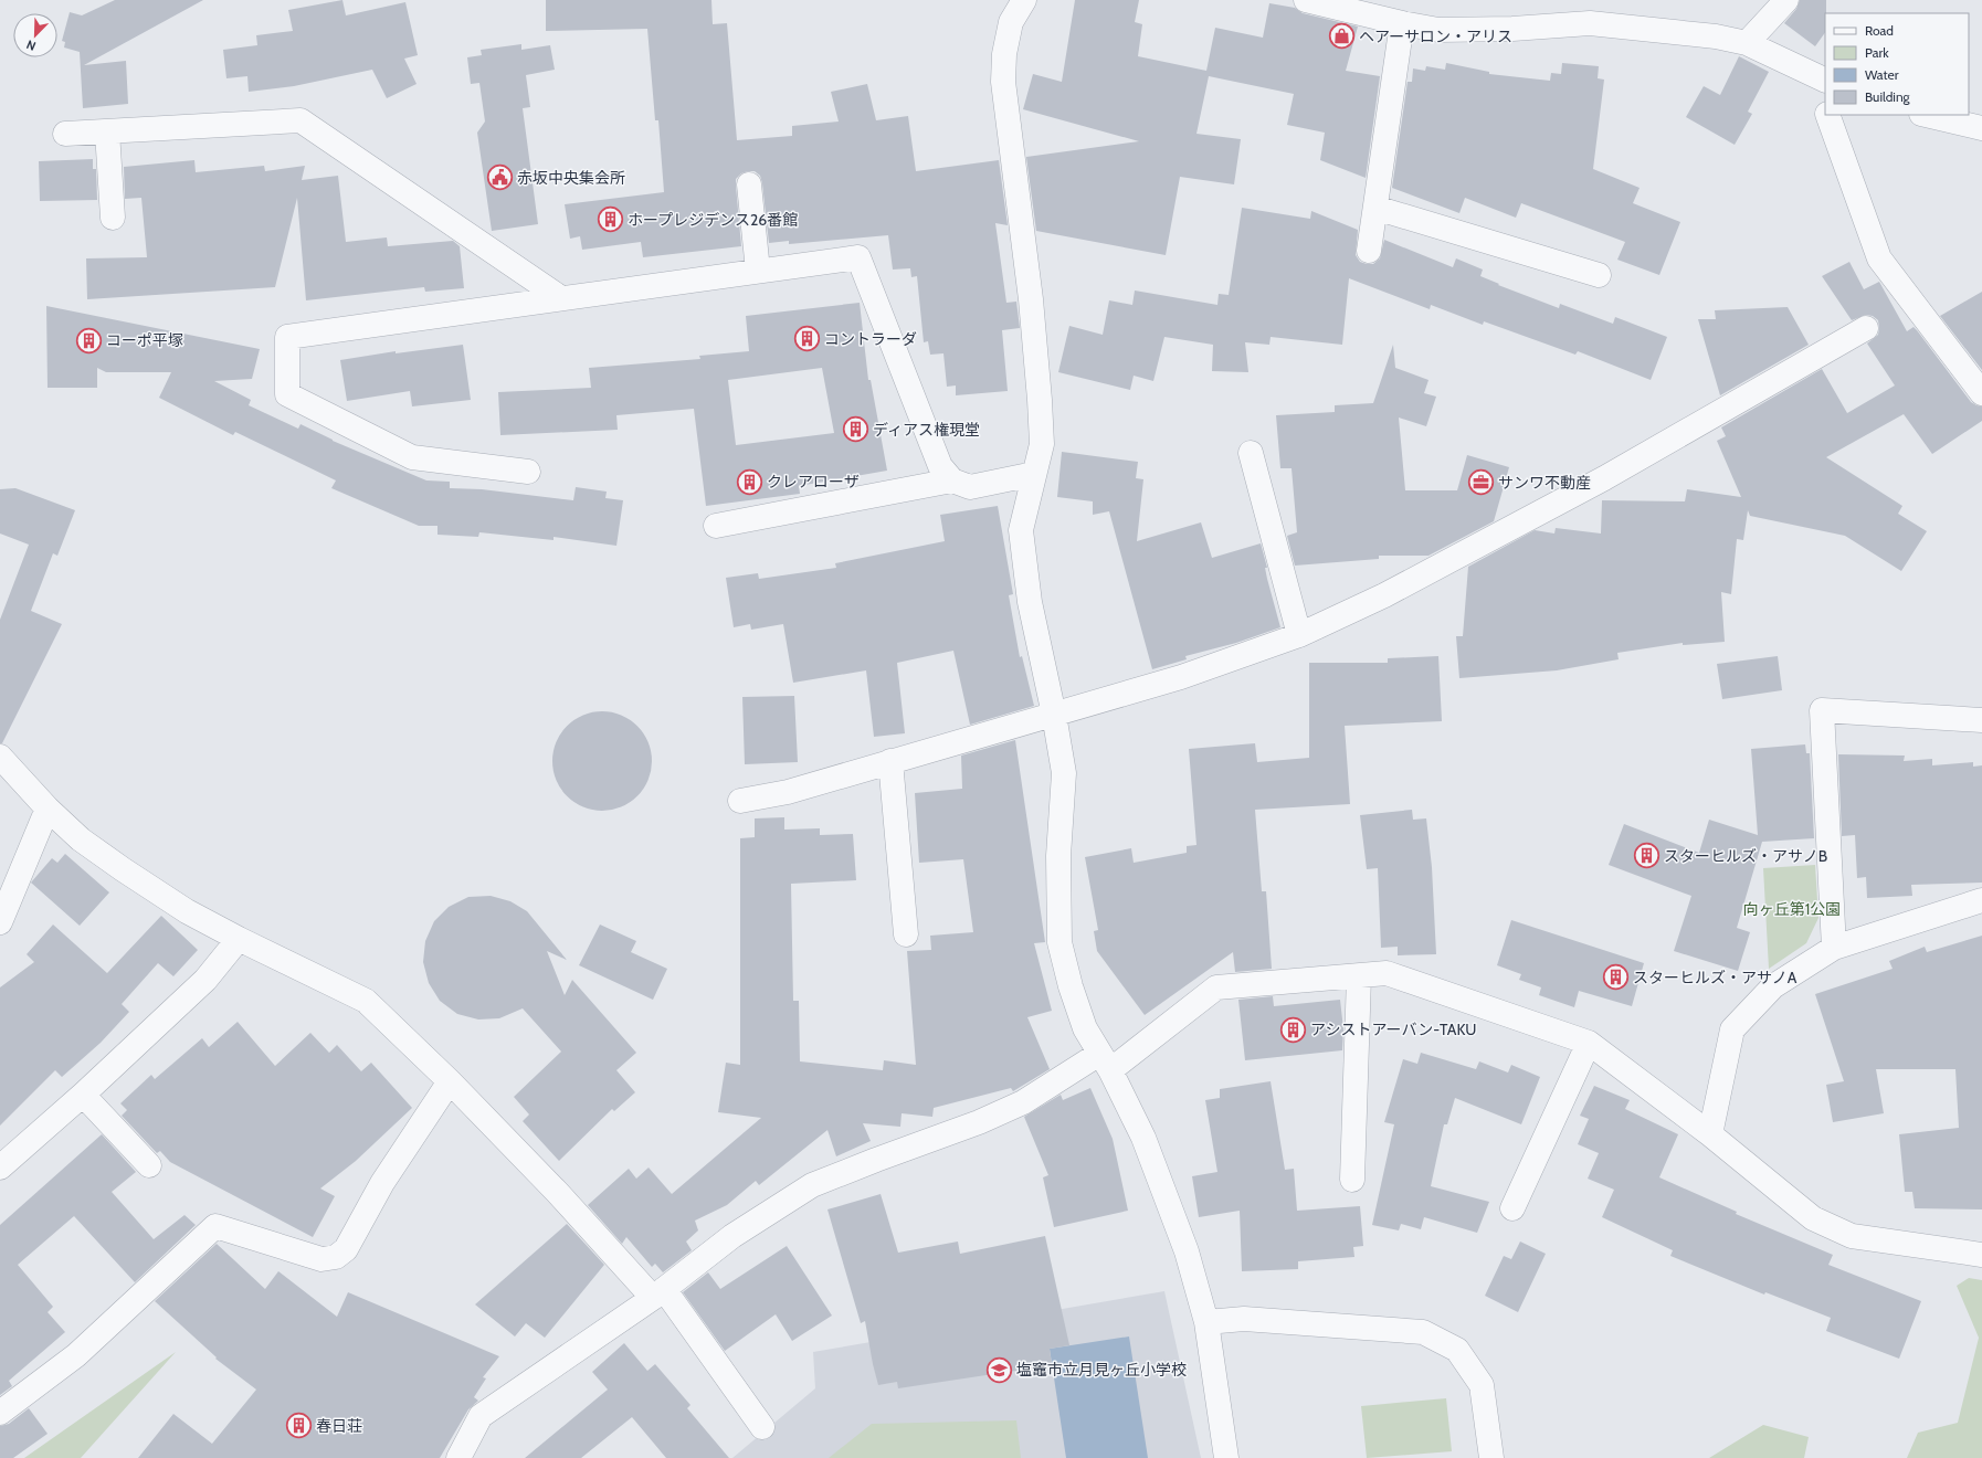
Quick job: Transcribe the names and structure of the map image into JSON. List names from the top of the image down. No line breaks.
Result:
{"parks":["向ヶ丘第1公園"],"places":{"shop":["ヘアーサロン・アリス"],"public building":["赤坂中央集会所"],"building":["ホープレジデンス26番館","コントラーダ","コーポ平塚","ディアス権現堂","クレアローザ","スターヒルズ・アサノB","スターヒルズ・アサノA","アシストアーバン-TAKU","春日荘"],"office":["サンワ不動産"],"school or university":["塩竈市立月見ヶ丘小学校"]},"legend":["Road","Park","Water","Building"],"north":"bottom left"}
